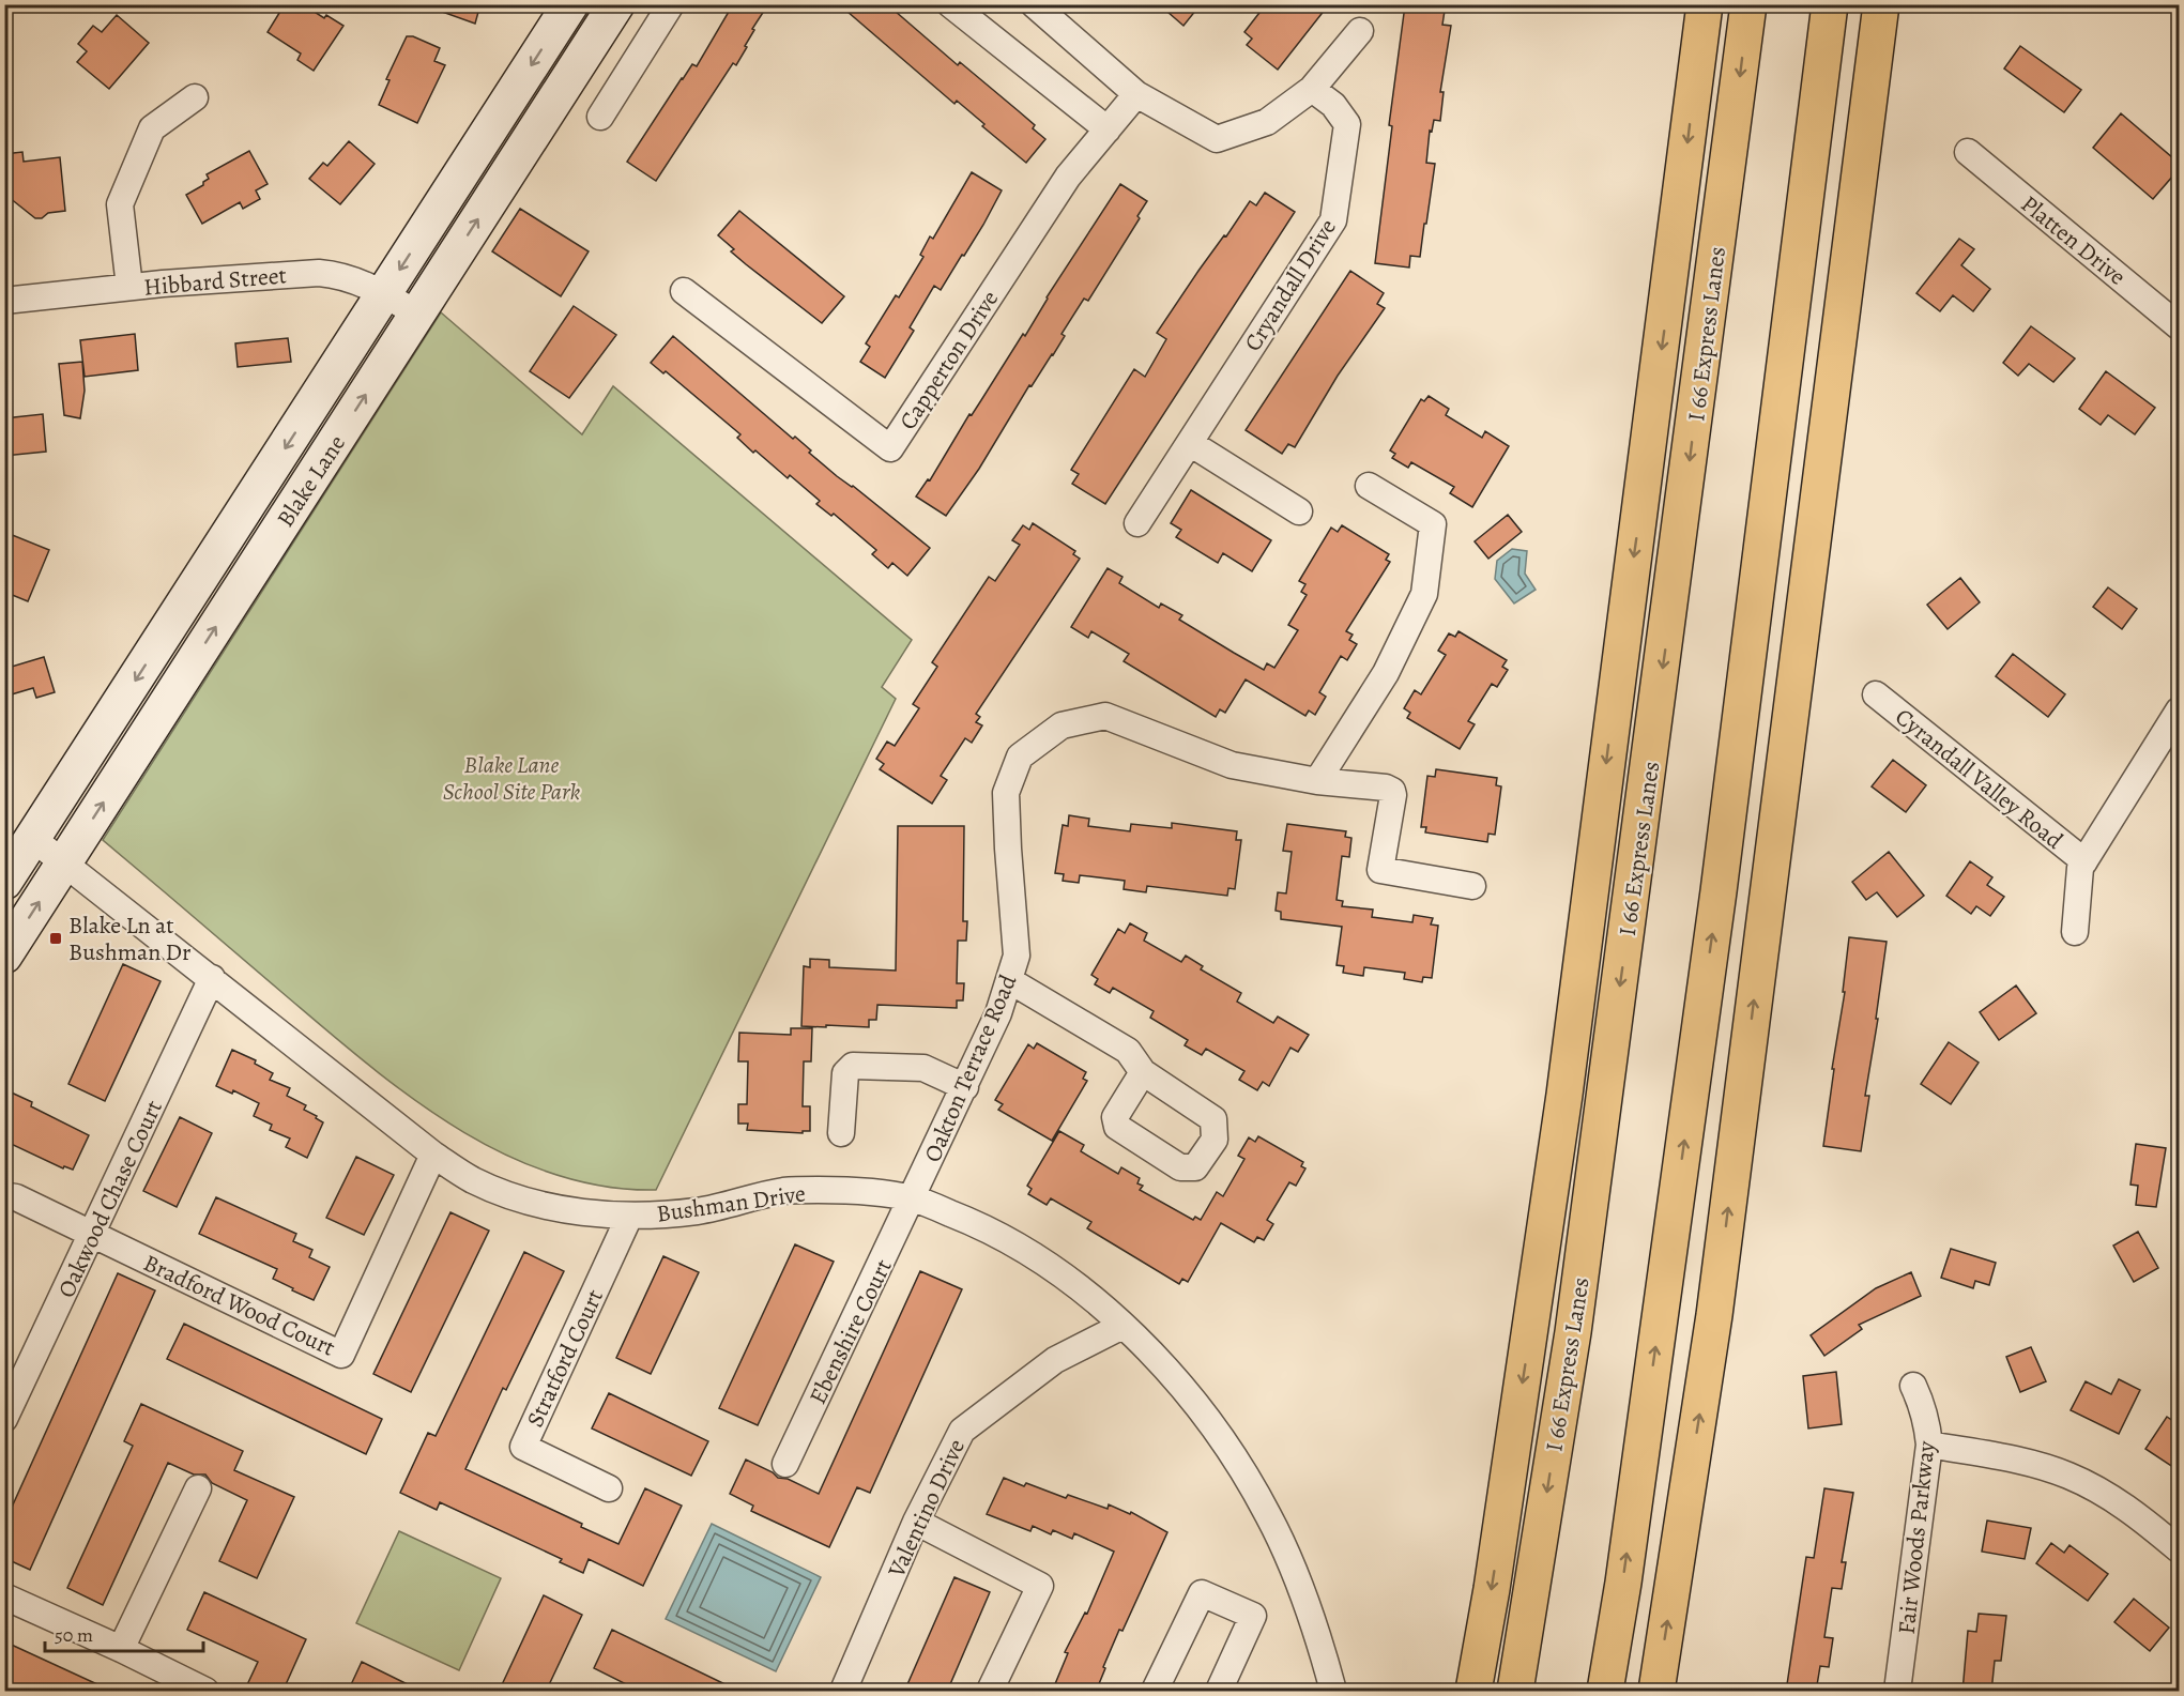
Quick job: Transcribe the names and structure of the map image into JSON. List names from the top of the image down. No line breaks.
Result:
{"streets":{"highway":["I 66 Express Lanes"],"main road":["Blake Lane"],"street":["Platten Drive","Hibbard Street","Cryandall Drive","Capperton Drive","Cyrandall Valley Road","Oakton Terrace Road","Oakwood Chase Court","Bushman Drive","Bradford Wood Court","Ebenshire Court","Stratford Court","Valentino Drive","Fair Woods Parkway"]},"crossings":[["Hibbard Street","Blake Lane"],["Blake Lane","Bushman Drive"],["Oakton Terrace Road","Bushman Drive"],["Oakton Terrace Road","Ebenshire Court"],["Oakwood Chase Court","Bushman Drive"],["Oakwood Chase Court","Bradford Wood Court"],["Bushman Drive","Bradford Wood Court"],["Bushman Drive","Ebenshire Court"],["Bushman Drive","Stratford Court"],["Bushman Drive","Valentino Drive"]],"parks":["Blake Lane School Site Park"],"places":{"transit":["Blake Ln at Bushman Dr"]},"scale_bar":"50 m"}
